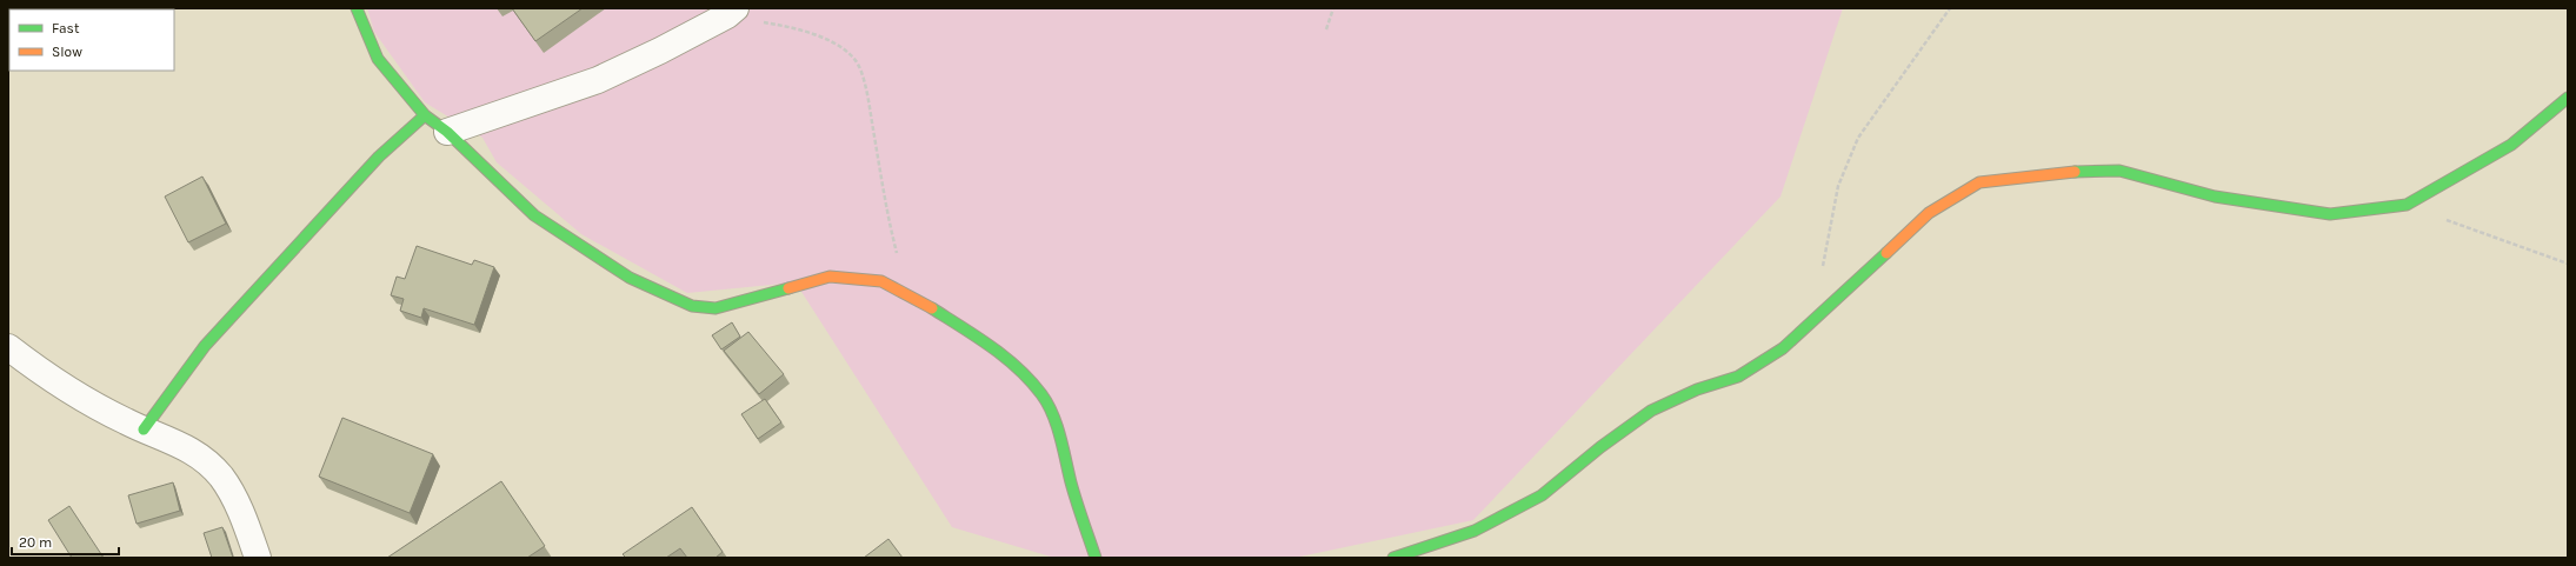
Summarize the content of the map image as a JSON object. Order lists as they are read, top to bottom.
{
  "legend": ["Fast", "Slow"],
  "scale_bar": "20 m"
}
